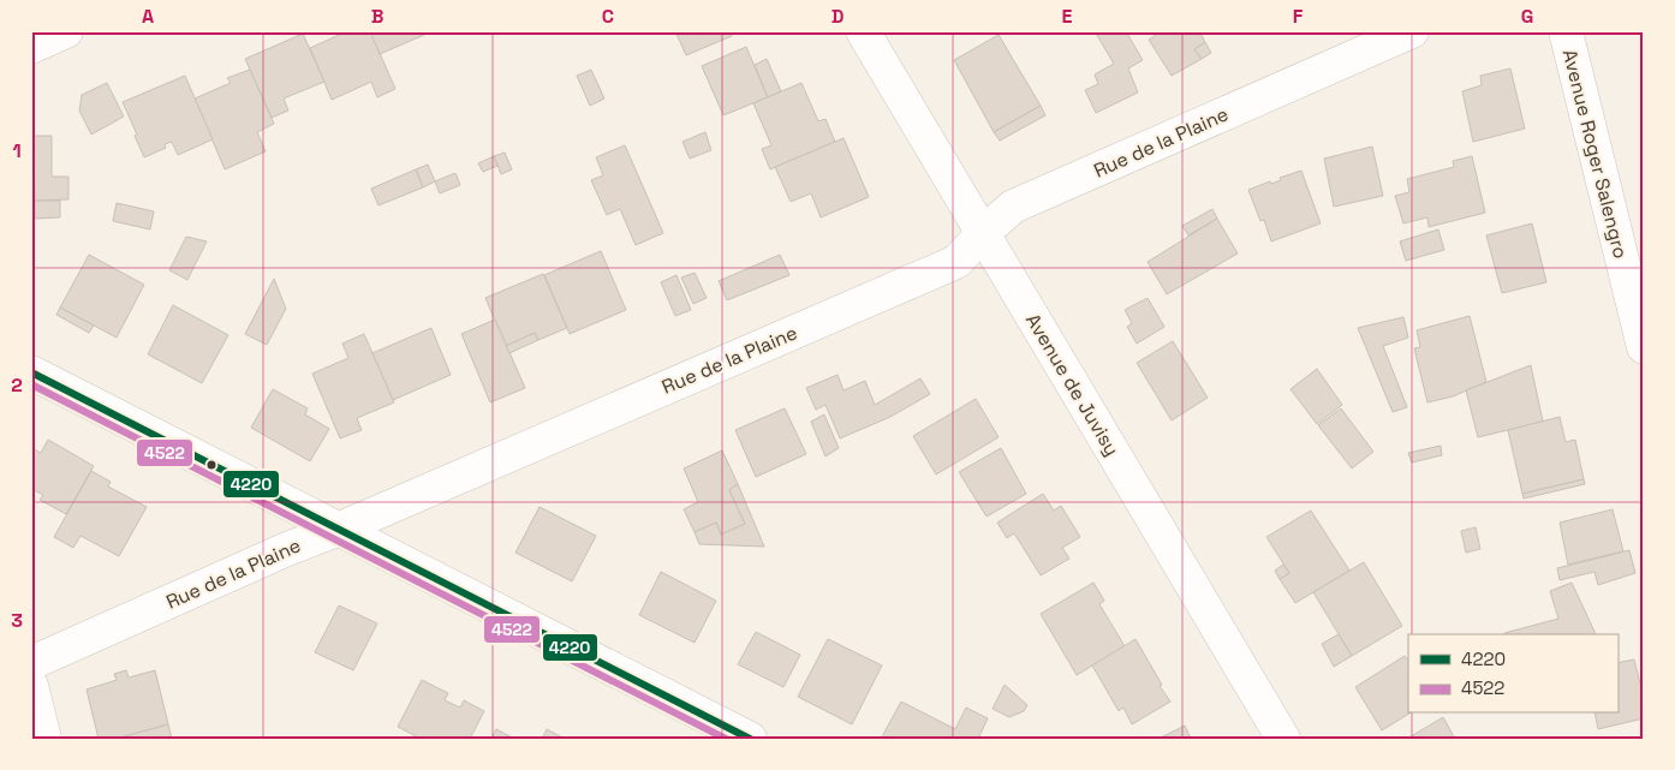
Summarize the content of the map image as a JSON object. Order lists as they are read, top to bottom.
{
  "streets": {
    "street": ["Rue de la Plaine", "Avenue Roger Salengro", "Avenue de Juvisy"]
  },
  "crossings": [
    ["Rue de la Plaine", "Avenue de Juvisy"]
  ],
  "lines": ["transit line 4220", "transit line 4522"],
  "legend": ["4220", "4522"],
  "grid": {
    "columns": [
      "A",
      "B",
      "C",
      "D",
      "E",
      "F",
      "G"
    ],
    "rows": ["1", "2", "3"]
  }
}
